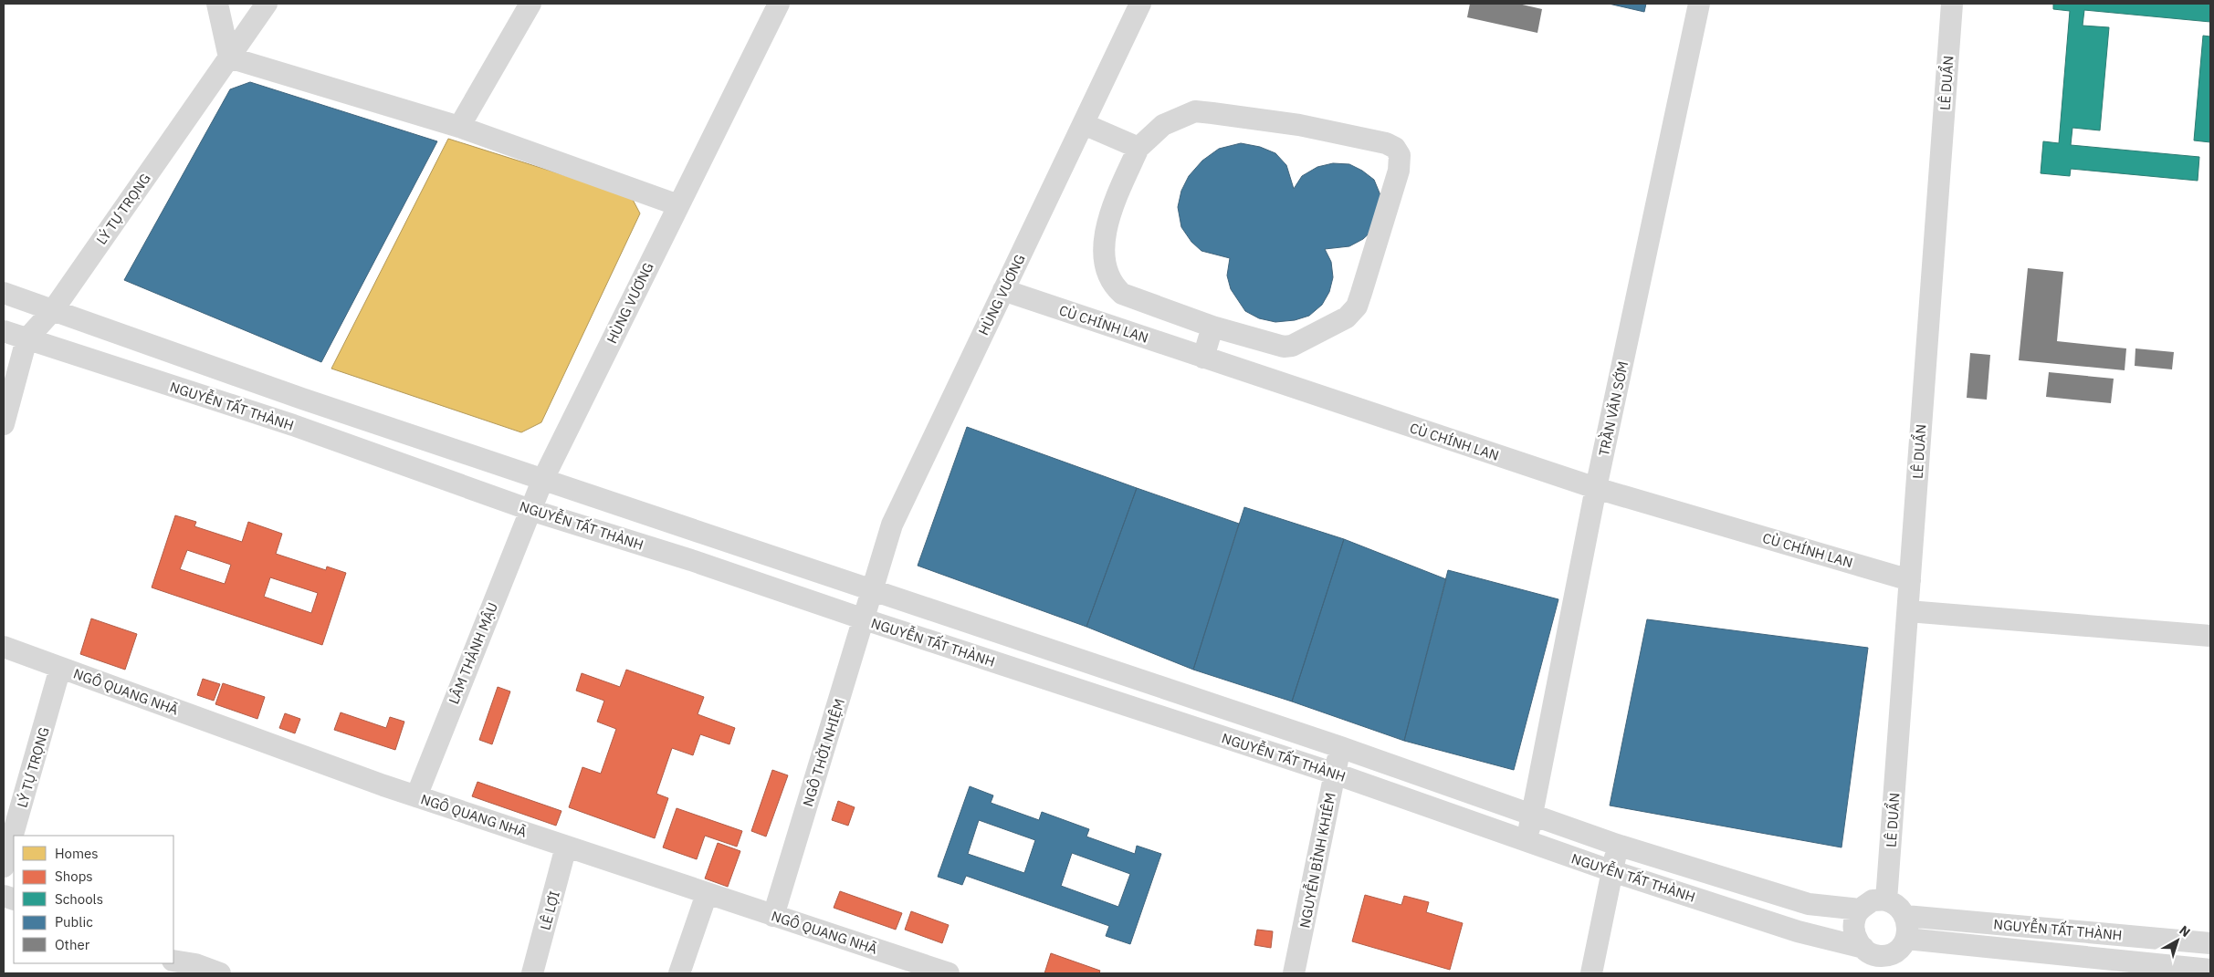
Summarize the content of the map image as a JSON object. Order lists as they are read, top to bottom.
{
  "streets": {
    "street": [
      "LÊ DUẨN",
      "LÝ TỰ TRỌNG",
      "HÙNG VƯƠNG",
      "CÙ CHÍNH LAN",
      "NGUYỄN TẤT THÀNH",
      "TRẦN VĂN SỚM",
      "LÂM THÀNH MẬU",
      "NGÔ QUANG NHÃ",
      "NGÔ THỜI NHIỆM",
      "NGUYỄN BỈNH KHIÊM",
      "LÊ LỢI"
    ]
  },
  "crossings": [
    ["LÊ DUẨN", "CÙ CHÍNH LAN"],
    ["LÊ DUẨN", "NGUYỄN TẤT THÀNH"],
    ["LÝ TỰ TRỌNG", "NGUYỄN TẤT THÀNH"],
    ["LÝ TỰ TRỌNG", "NGÔ QUANG NHÃ"],
    ["HÙNG VƯƠNG", "CÙ CHÍNH LAN"],
    ["HÙNG VƯƠNG", "NGUYỄN TẤT THÀNH"],
    ["HÙNG VƯƠNG", "LÂM THÀNH MẬU"],
    ["HÙNG VƯƠNG", "NGÔ THỜI NHIỆM"],
    ["CÙ CHÍNH LAN", "TRẦN VĂN SỚM"],
    ["NGUYỄN TẤT THÀNH", "TRẦN VĂN SỚM"],
    ["NGUYỄN TẤT THÀNH", "LÂM THÀNH MẬU"],
    ["NGUYỄN TẤT THÀNH", "NGÔ THỜI NHIỆM"],
    ["NGUYỄN TẤT THÀNH", "NGUYỄN BỈNH KHIÊM"],
    ["LÂM THÀNH MẬU", "NGÔ QUANG NHÃ"],
    ["NGÔ QUANG NHÃ", "NGÔ THỜI NHIỆM"],
    ["NGÔ QUANG NHÃ", "LÊ LỢI"]
  ],
  "legend": [
    "Homes",
    "Shops",
    "Schools",
    "Public",
    "Other"
  ],
  "north": "top right"
}
